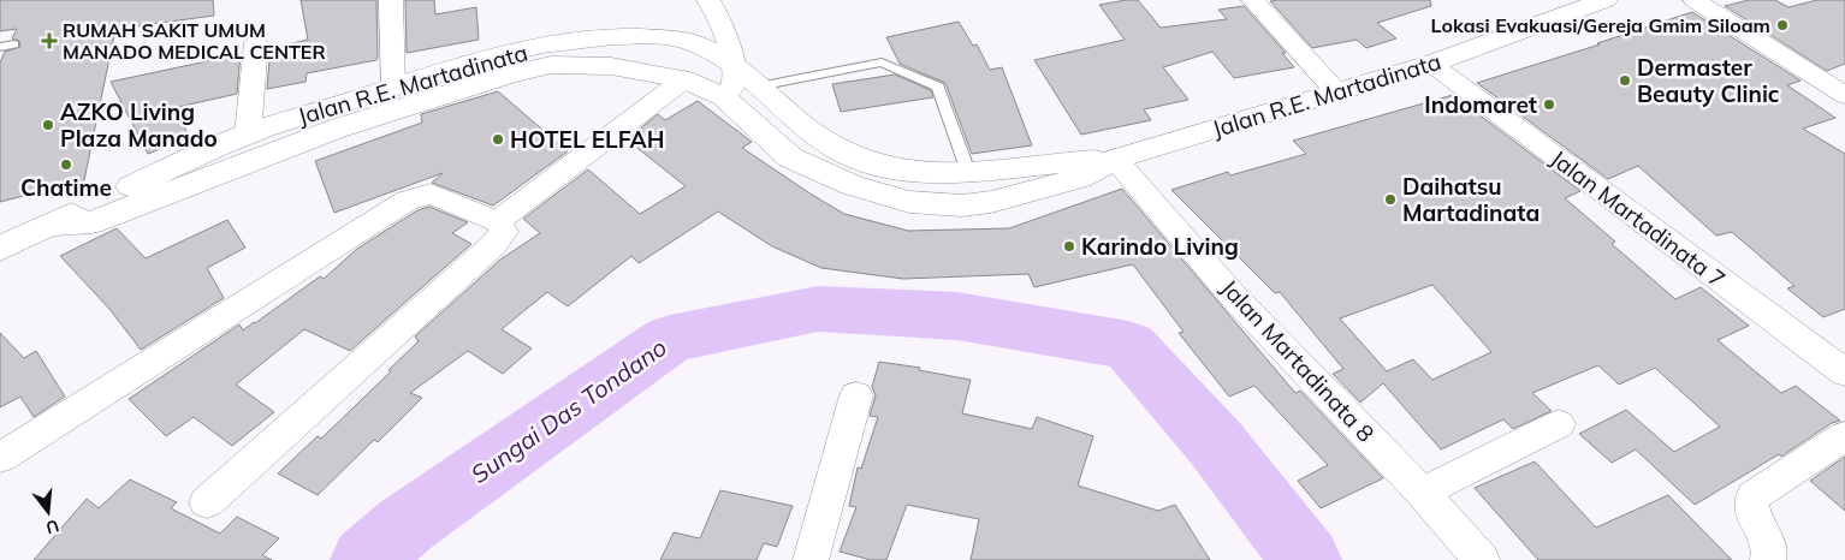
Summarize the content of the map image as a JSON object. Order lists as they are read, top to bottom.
{
  "streets": {
    "highway": ["Jalan R.E. Martadinata"],
    "street": ["Jalan Martadinata 7", "Jalan Martadinata 8"]
  },
  "crossings": [
    ["Jalan R.E. Martadinata", "Jalan Martadinata 7"],
    ["Jalan R.E. Martadinata", "Jalan Martadinata 8"]
  ],
  "water": ["Sungai Das Tondano"],
  "places": {
    "other": [
      "Lokasi Evakuasi/Gereja Gmim Siloam",
      "Dermaster Beauty Clinic",
      "Indomaret",
      "AZKO Living Plaza Manado",
      "HOTEL ELFAH",
      "Chatime",
      "Daihatsu Martadinata",
      "Karindo Living"
    ],
    "health": ["RUMAH SAKIT UMUM MANADO MEDICAL CENTER"]
  },
  "north": "bottom"
}
